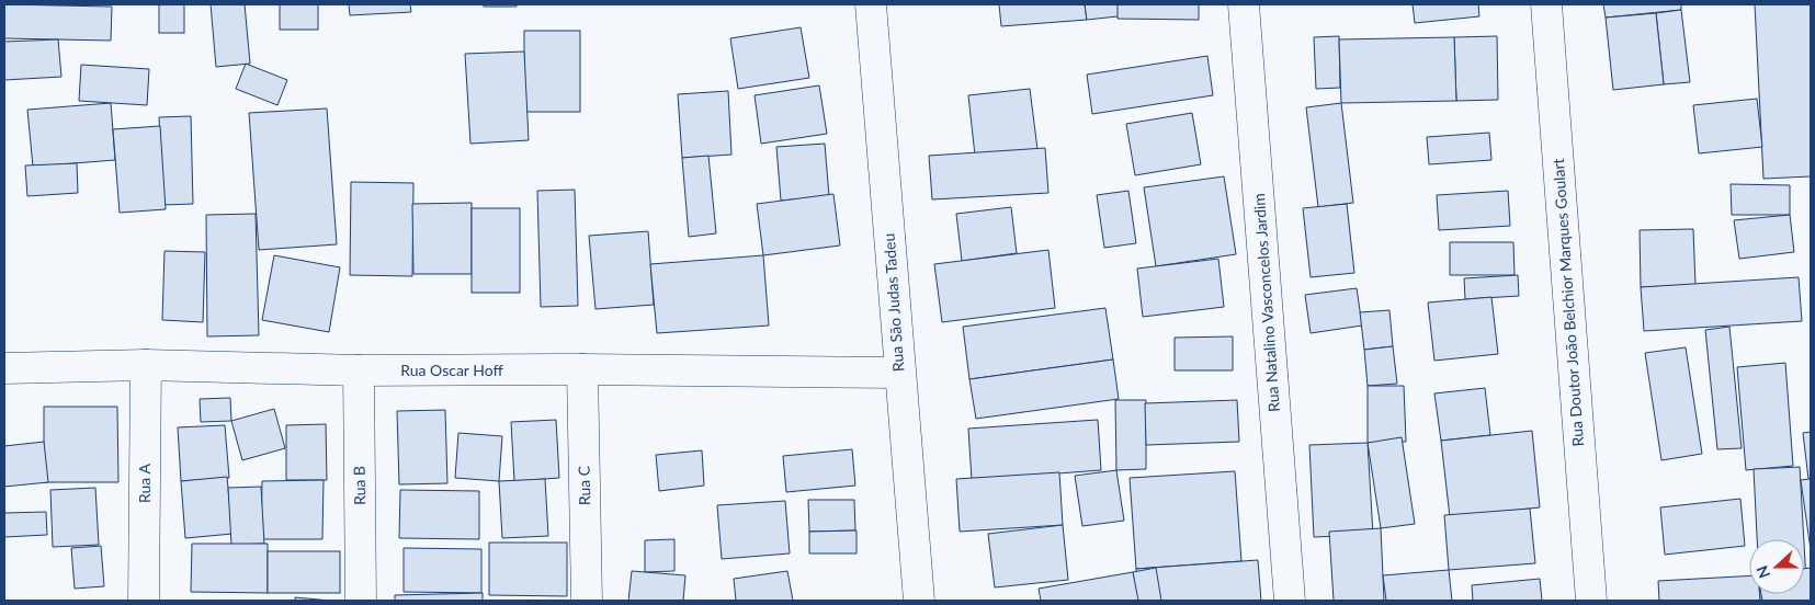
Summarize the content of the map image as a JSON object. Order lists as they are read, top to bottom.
{
  "streets": {
    "street": [
      "Rua São Judas Tadeu",
      "Rua Natalino Vasconcelos Jardim",
      "Rua Doutor João Belchior Marques Goulart",
      "Rua Oscar Hoff",
      "Rua A",
      "Rua B",
      "Rua C"
    ]
  },
  "crossings": [
    ["Rua São Judas Tadeu", "Rua Oscar Hoff"],
    ["Rua Oscar Hoff", "Rua A"],
    ["Rua Oscar Hoff", "Rua B"],
    ["Rua Oscar Hoff", "Rua C"]
  ],
  "north": "left"
}
